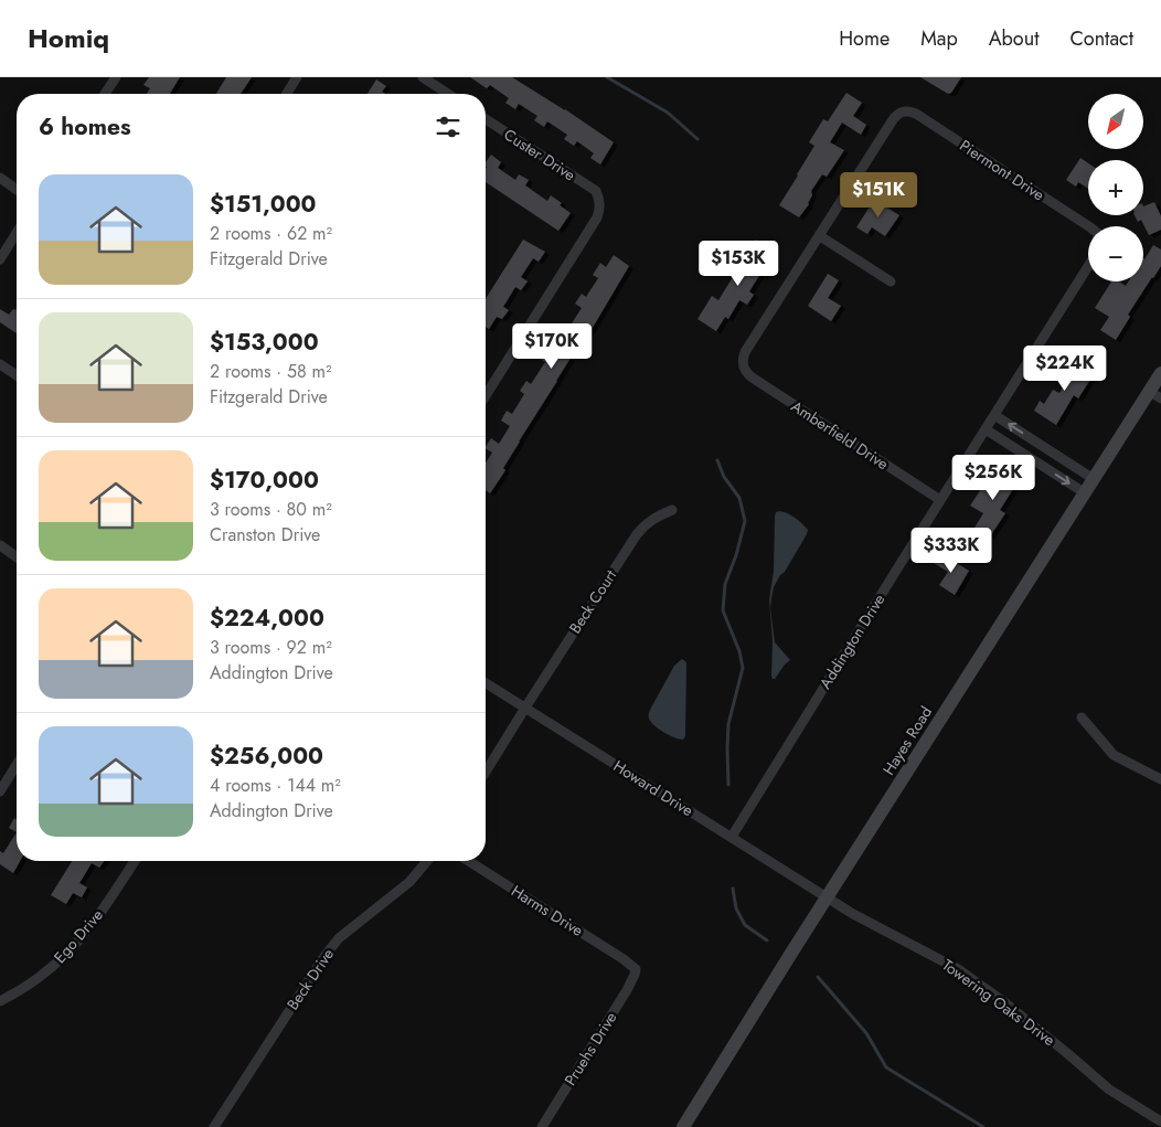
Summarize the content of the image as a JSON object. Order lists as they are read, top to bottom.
{
  "streets": {
    "street": [
      "Custer Drive",
      "Piermont Drive",
      "Amberfield Drive",
      "Beck Court",
      "Addington Drive",
      "Hayes Road",
      "Howard Drive",
      "Harms Drive",
      "Ego Drive",
      "Beck Drive",
      "Towering Oaks Drive",
      "Pruehs Drive"
    ]
  },
  "crossings": [
    ["Piermont Drive", "Amberfield Drive"],
    ["Amberfield Drive", "Addington Drive"],
    ["Beck Court", "Howard Drive"],
    ["Addington Drive", "Howard Drive"],
    ["Hayes Road", "Howard Drive"],
    ["Hayes Road", "Towering Oaks Drive"],
    ["Howard Drive", "Towering Oaks Drive"],
    ["Harms Drive", "Pruehs Drive"]
  ],
  "north": "bottom left",
  "page": {
    "header": "Homiq",
    "nav": [
      "Home",
      "Map",
      "About",
      "Contact"
    ],
    "map_buttons": ["+", "−"],
    "heading": "6 homes",
    "list": [
      {
        "name": "$151,000",
        "note": "2 rooms · 62 m² · Fitzgerald Drive"
      },
      {
        "name": "$153,000",
        "note": "2 rooms · 58 m² · Fitzgerald Drive"
      },
      {
        "name": "$170,000",
        "note": "3 rooms · 80 m² · Cranston Drive"
      },
      {
        "name": "$224,000",
        "note": "3 rooms · 92 m² · Addington Drive"
      },
      {
        "name": "$256,000",
        "note": "4 rooms · 144 m² · Addington Drive"
      }
    ],
    "price": [
      "$151K",
      "$153K",
      "$170K",
      "$224K",
      "$256K",
      "$333K"
    ]
  }
}
